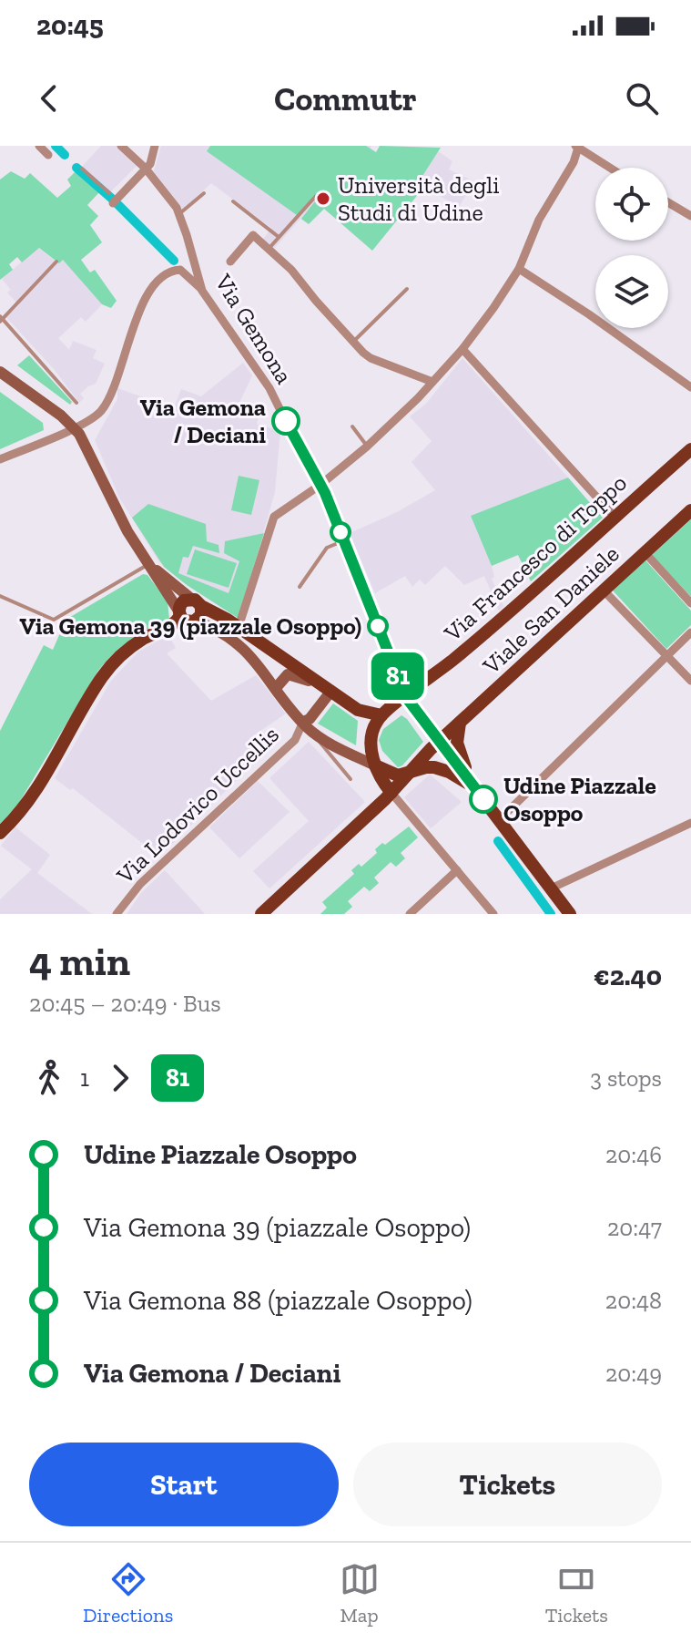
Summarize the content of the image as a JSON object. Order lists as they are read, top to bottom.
{
  "streets": {
    "main road": ["Via Francesco di Toppo", "Viale San Daniele"],
    "street": ["Via Gemona", "Via Lodovico Uccellis"]
  },
  "crossings": [
    ["Via Gemona", "Via Francesco di Toppo"],
    ["Via Gemona", "Viale San Daniele"],
    ["Via Francesco di Toppo", "Viale San Daniele"]
  ],
  "places": [
    "Università degli Studi di Udine",
    "Via Gemona / Deciani",
    "Via Gemona 39 (piazzale Osoppo)",
    "Udine Piazzale Osoppo"
  ],
  "lines": ["bus line 81"],
  "page": {
    "status": "20:45",
    "header": "Commutr",
    "on_map": "81",
    "heading": ["4 min", "20:45 – 20:49 · Bus", "€2.40"],
    "legs": ["1", "81", "3 stops"],
    "list": [
      {
        "name": "Udine Piazzale Osoppo",
        "value": "20:46"
      },
      {
        "name": "Via Gemona 39 (piazzale Osoppo)",
        "value": "20:47"
      },
      {
        "name": "Via Gemona 88 (piazzale Osoppo)",
        "value": "20:48"
      },
      {
        "name": "Via Gemona / Deciani",
        "value": "20:49"
      }
    ],
    "buttons": ["Start", "Tickets"],
    "tabs": ["Directions", "Map", "Tickets"]
  }
}
